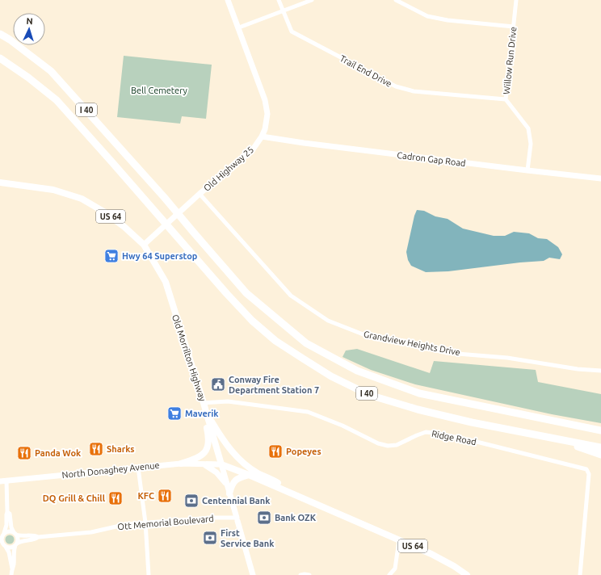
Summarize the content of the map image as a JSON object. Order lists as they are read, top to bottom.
{
  "streets": {
    "highway": ["I 40"],
    "main road": ["US 64", "Old Morrilton Highway"],
    "street": [
      "Willow Run Drive",
      "Trail End Drive",
      "Cadron Gap Road",
      "Old Highway 25",
      "Grandview Heights Drive",
      "Ridge Road",
      "North Donaghey Avenue",
      "Ott Memorial Boulevard"
    ]
  },
  "crossings": [
    ["Willow Run Drive", "Trail End Drive"],
    ["Willow Run Drive", "Cadron Gap Road"],
    ["Cadron Gap Road", "Old Highway 25"],
    ["Old Highway 25", "Grandview Heights Drive"],
    ["Old Highway 25", "Old Morrilton Highway"],
    ["US 64", "Old Morrilton Highway"],
    ["US 64", "North Donaghey Avenue"],
    ["Old Morrilton Highway", "Ridge Road"],
    ["Old Morrilton Highway", "North Donaghey Avenue"]
  ],
  "parks": ["Bell Cemetery"],
  "places": {
    "supermarket": ["Hwy 64 Superstop", "Maverik"],
    "public building": ["Conway Fire Department Station 7"],
    "restaurant": [
      "Sharks",
      "Popeyes",
      "Panda Wok",
      "KFC",
      "DQ Grill & Chill"
    ],
    "bank": ["Centennial Bank", "Bank OZK", "First Service Bank"]
  },
  "north": "top"
}
